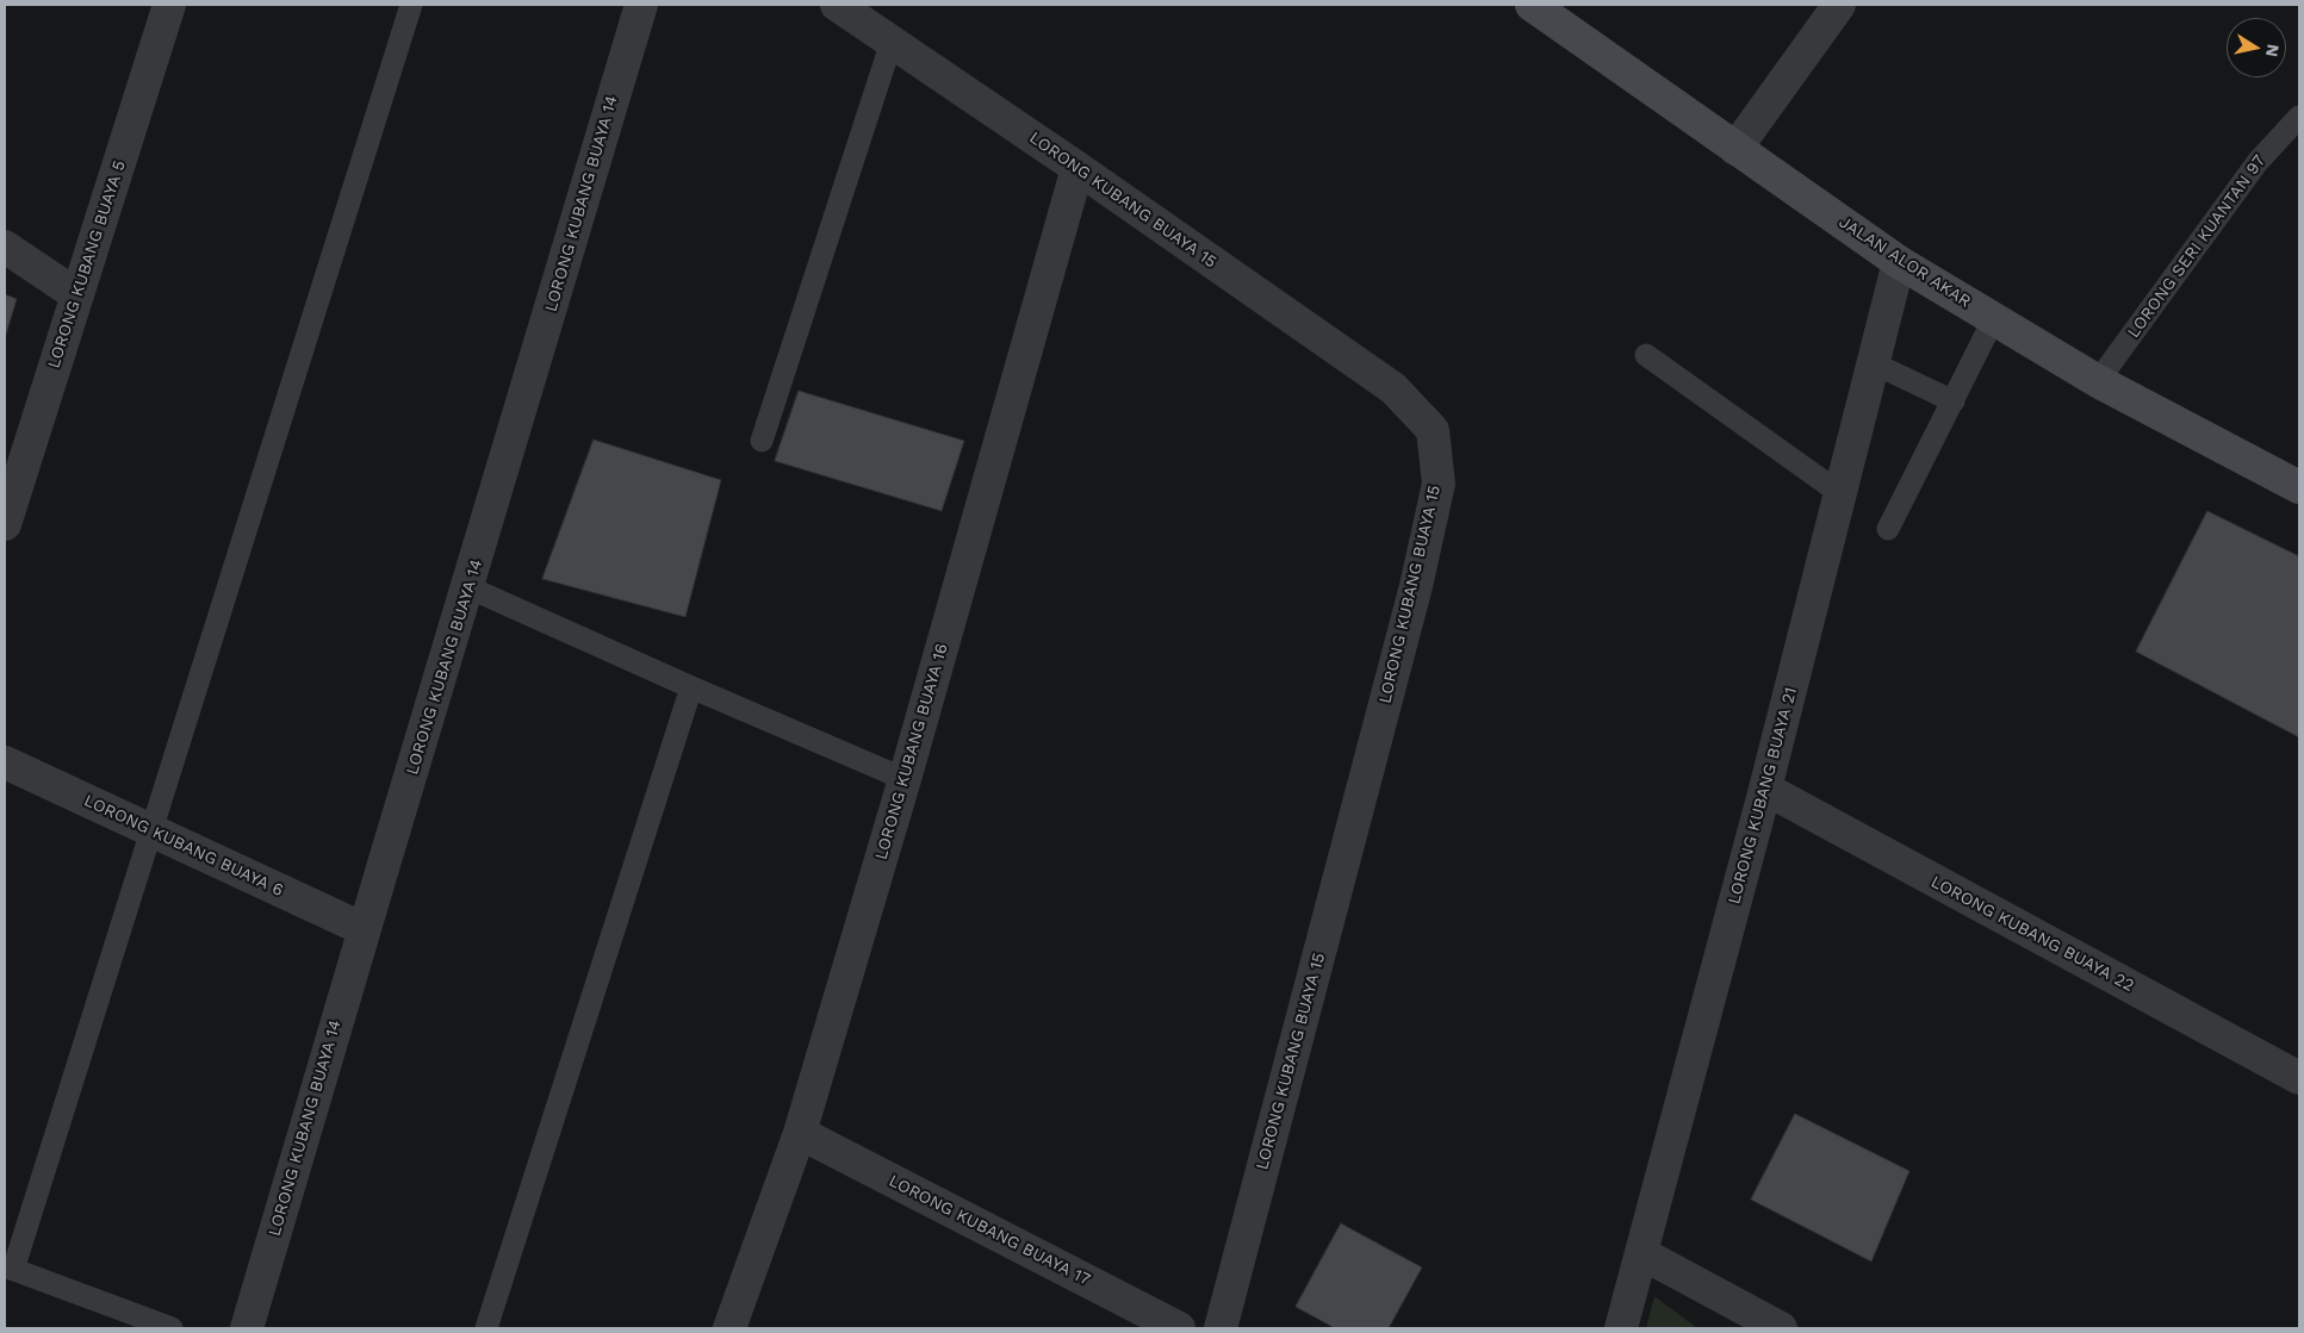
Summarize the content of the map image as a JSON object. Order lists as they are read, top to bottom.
{
  "streets": {
    "main road": ["JALAN ALOR AKAR"],
    "street": [
      "LORONG KUBANG BUAYA 15",
      "LORONG KUBANG BUAYA 14",
      "LORONG KUBANG BUAYA 5",
      "LORONG KUBANG BUAYA 16",
      "LORONG KUBANG BUAYA 21",
      "LORONG KUBANG BUAYA 6",
      "LORONG KUBANG BUAYA 22",
      "LORONG KUBANG BUAYA 17"
    ],
    "lane": ["LORONG SERI KUANTAN 97"]
  },
  "crossings": [
    ["LORONG KUBANG BUAYA 15", "LORONG KUBANG BUAYA 16"],
    ["LORONG KUBANG BUAYA 14", "LORONG KUBANG BUAYA 6"],
    ["LORONG SERI KUANTAN 97", "JALAN ALOR AKAR"],
    ["JALAN ALOR AKAR", "LORONG KUBANG BUAYA 21"],
    ["LORONG KUBANG BUAYA 16", "LORONG KUBANG BUAYA 17"],
    ["LORONG KUBANG BUAYA 21", "LORONG KUBANG BUAYA 22"]
  ],
  "north": "right"
}
